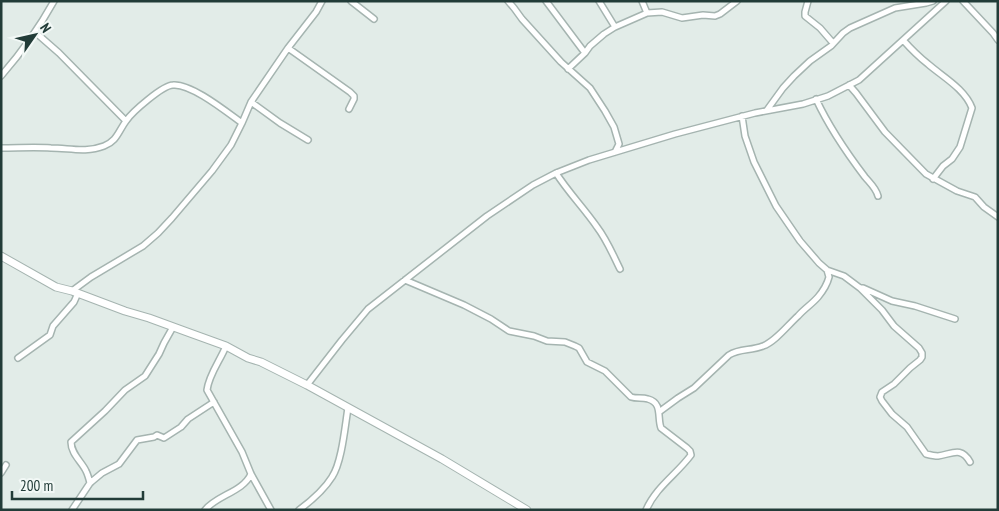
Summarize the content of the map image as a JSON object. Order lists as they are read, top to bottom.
{
  "scale_bar": "200 m",
  "north": "top right"
}
